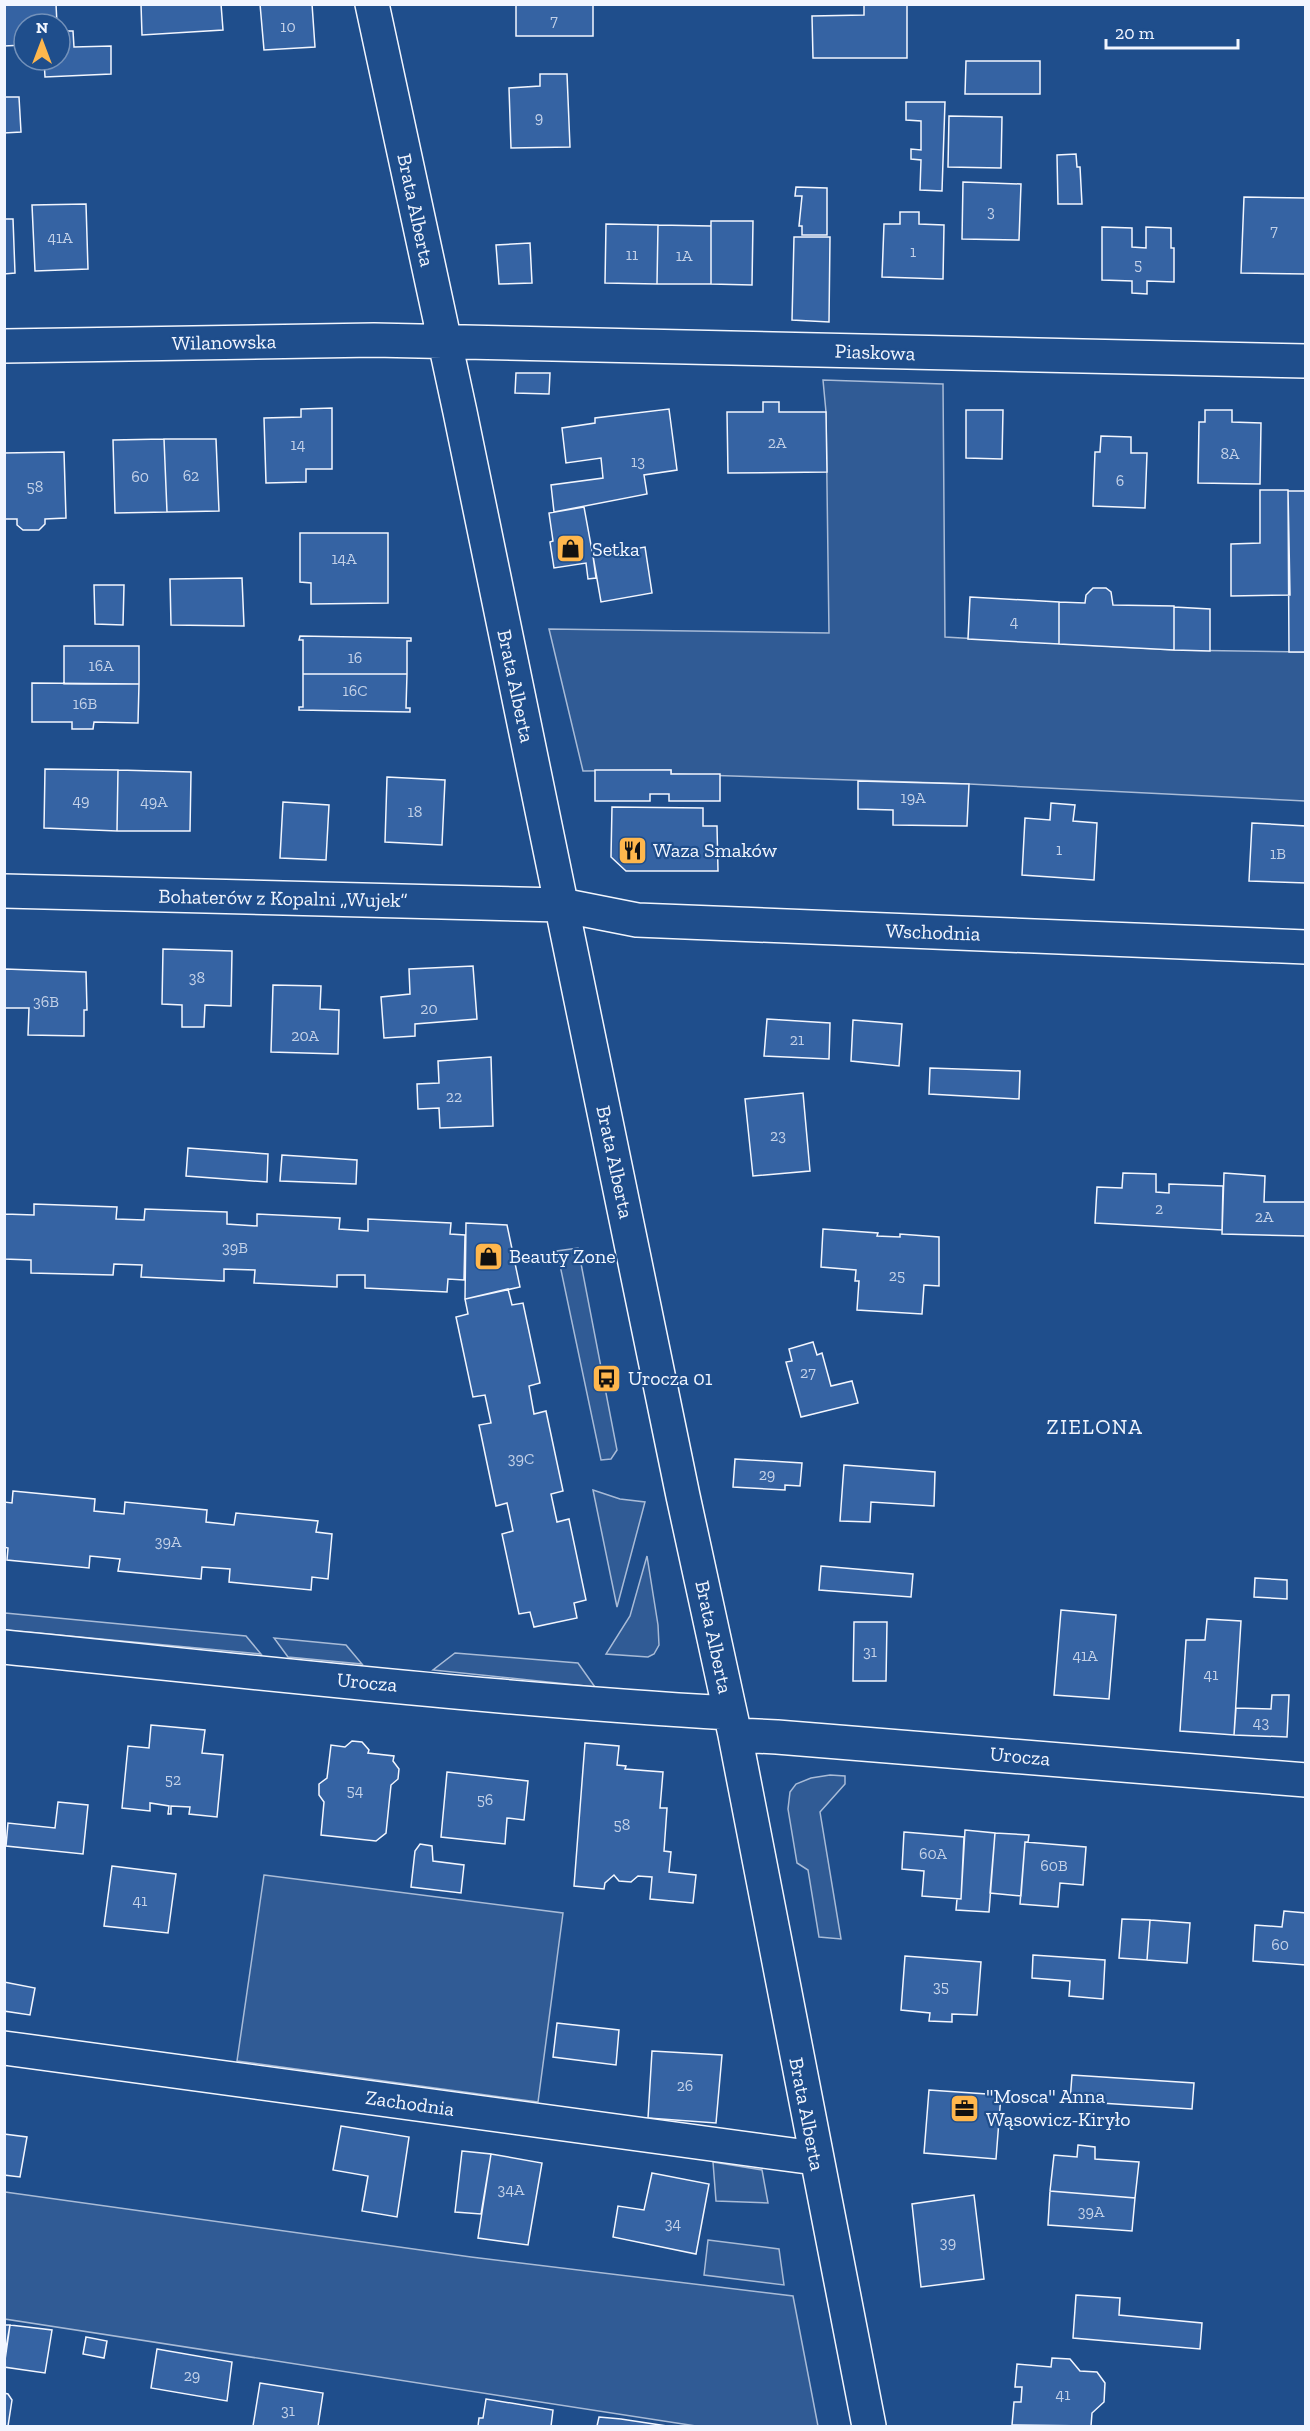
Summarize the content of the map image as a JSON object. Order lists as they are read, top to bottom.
{
  "streets": {
    "street": [
      "Brata Alberta",
      "Wilanowska",
      "Piaskowa",
      "Bohaterów z Kopalni „Wujek”",
      "Wschodnia",
      "Urocza",
      "Zachodnia"
    ]
  },
  "crossings": [
    ["Brata Alberta", "Wilanowska"],
    ["Brata Alberta", "Piaskowa"],
    ["Brata Alberta", "Bohaterów z Kopalni „Wujek”"],
    ["Brata Alberta", "Wschodnia"],
    ["Brata Alberta", "Urocza"],
    ["Brata Alberta", "Zachodnia"],
    ["Wilanowska", "Piaskowa"],
    ["Bohaterów z Kopalni „Wujek”", "Wschodnia"]
  ],
  "districts": ["ZIELONA"],
  "places": {
    "shop": ["Setka", "Beauty Zone"],
    "restaurant": ["Waza Smaków"],
    "bus stop": ["Urocza 01"],
    "office": ["\"Mosca\" Anna Wąsowicz-Kiryło"]
  },
  "house_numbers": [
    "7",
    "10",
    "9",
    "3",
    "7",
    "41A",
    "1",
    "11",
    "1A",
    "5",
    "2A",
    "14",
    "8A",
    "13",
    "62",
    "60",
    "6",
    "58",
    "14A",
    "4",
    "16",
    "16A",
    "16C",
    "16B",
    "19A",
    "49",
    "49A",
    "18",
    "1",
    "1B",
    "38",
    "36B",
    "20",
    "20A",
    "21",
    "22",
    "23",
    "2",
    "2A",
    "39B",
    "25",
    "27",
    "39C",
    "29",
    "39A",
    "31",
    "41A",
    "41",
    "43",
    "52",
    "54",
    "56",
    "58",
    "60A",
    "60B",
    "41",
    "60",
    "35",
    "26",
    "34A",
    "39A",
    "34",
    "39",
    "29",
    "41",
    "31"
  ],
  "scale_bar": "20 m",
  "north": "top"
}
